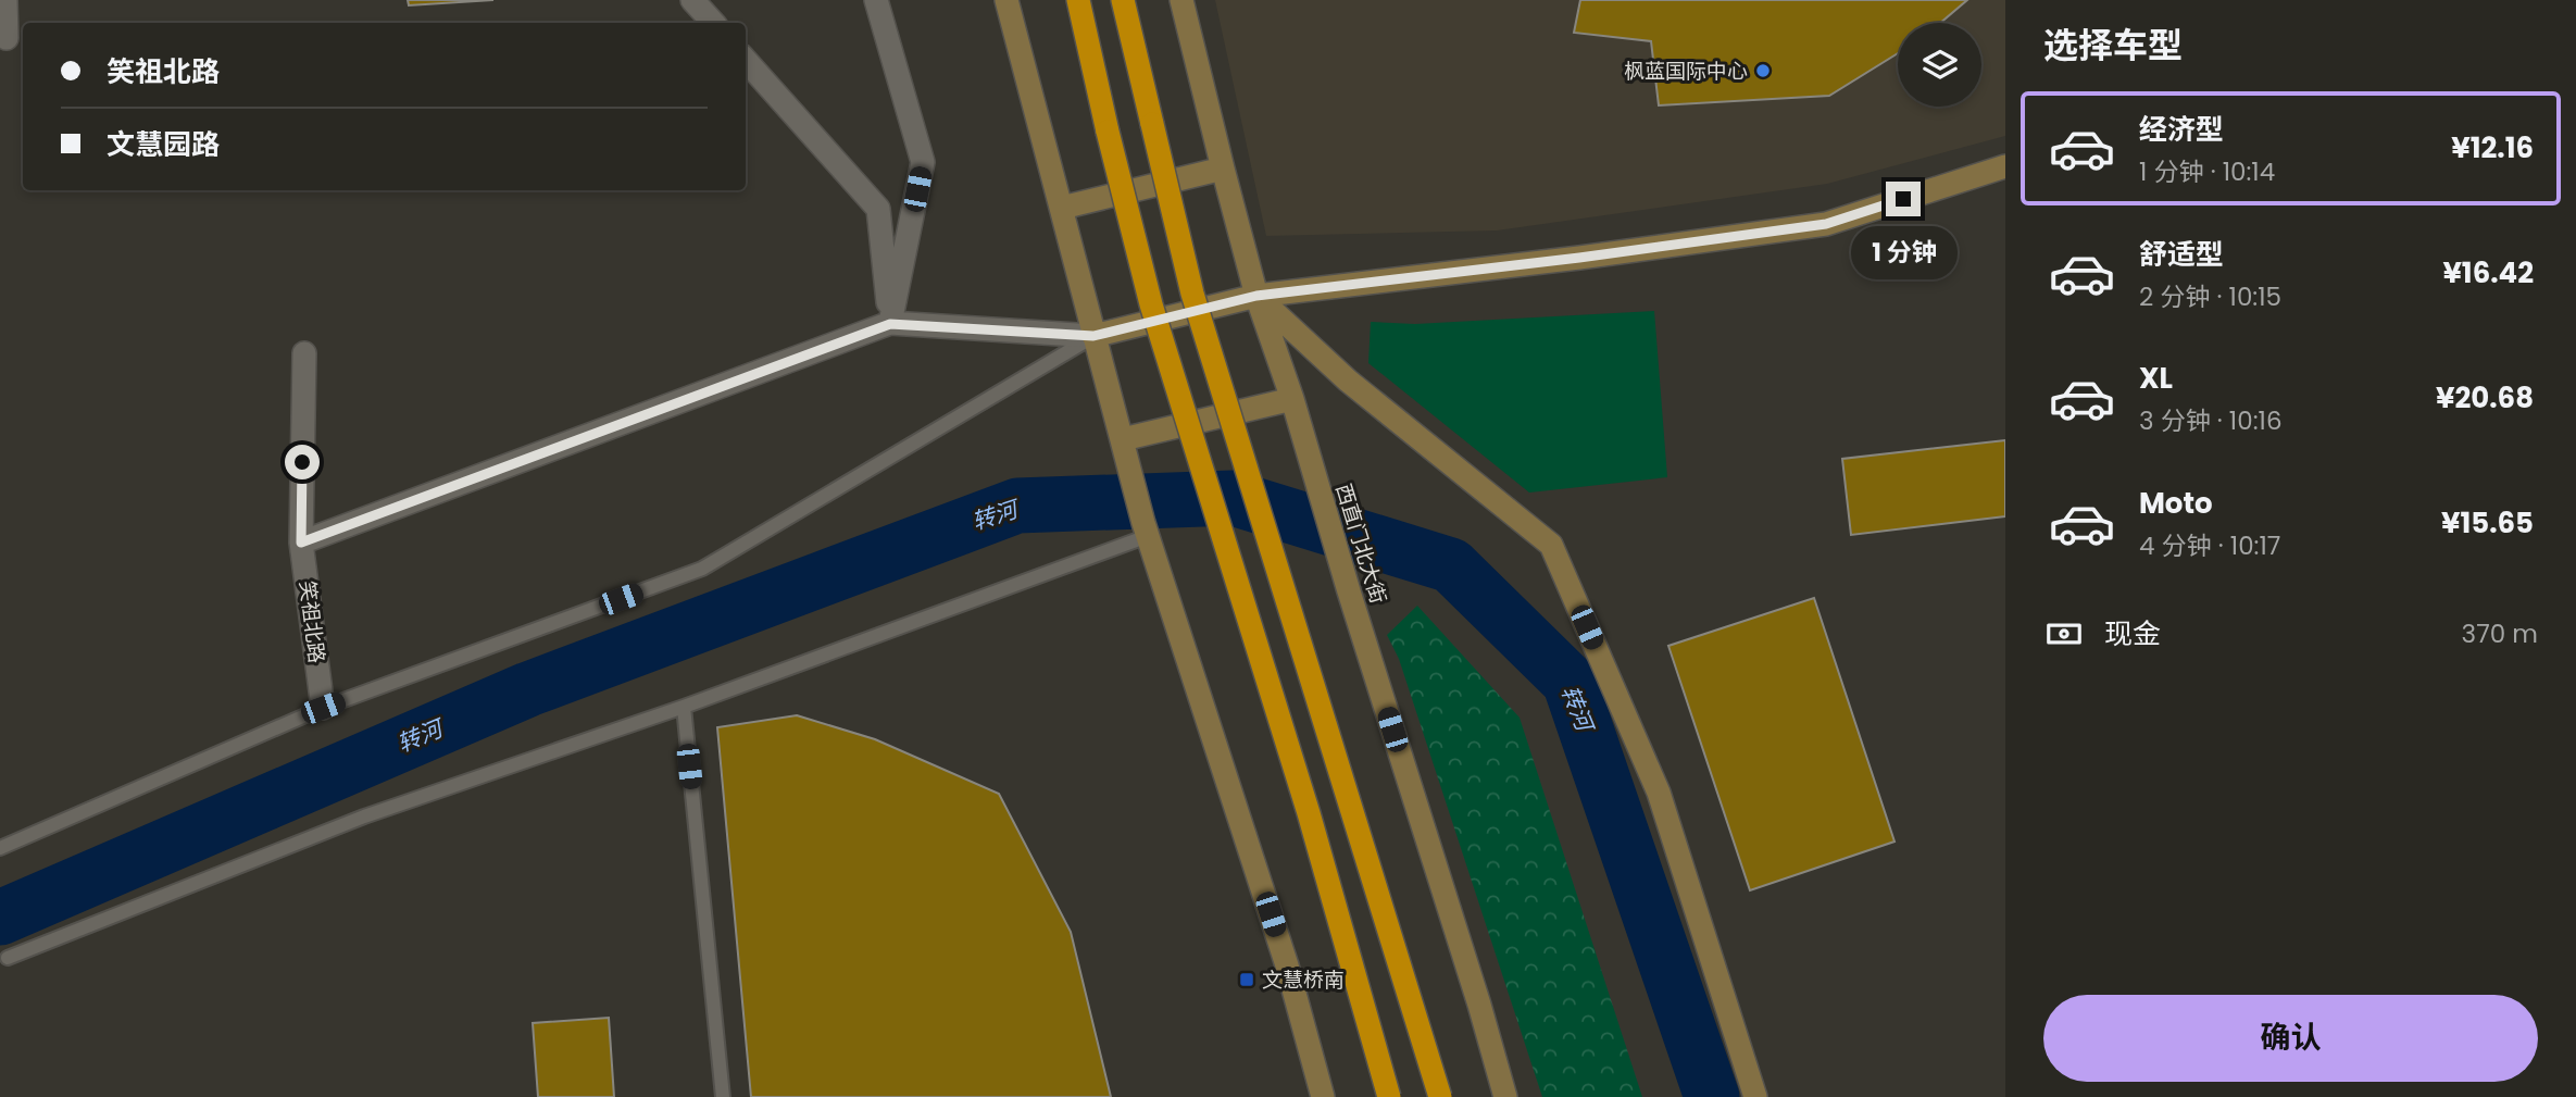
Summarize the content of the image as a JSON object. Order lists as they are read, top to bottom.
{
  "streets": {
    "street": ["西直门北大街", "笑祖北路"]
  },
  "water": ["转河"],
  "places": {
    "other": ["枫蓝国际中心"],
    "transit": ["文慧桥南"]
  },
  "page": {
    "heading": "选择车型",
    "banner": ["笑祖北路", "文慧园路"],
    "list": [
      {
        "name": "经济型",
        "note": "1 分钟 · 10:14",
        "value": "¥12.16"
      },
      {
        "name": "舒适型",
        "note": "2 分钟 · 10:15",
        "value": "¥16.42"
      },
      {
        "name": "XL",
        "note": "3 分钟 · 10:16",
        "value": "¥20.68"
      },
      {
        "name": "Moto",
        "note": "4 分钟 · 10:17",
        "value": "¥15.65"
      }
    ],
    "bubble": "1 分钟",
    "pay": ["现金", "370 m"],
    "buttons": "确认"
  }
}
